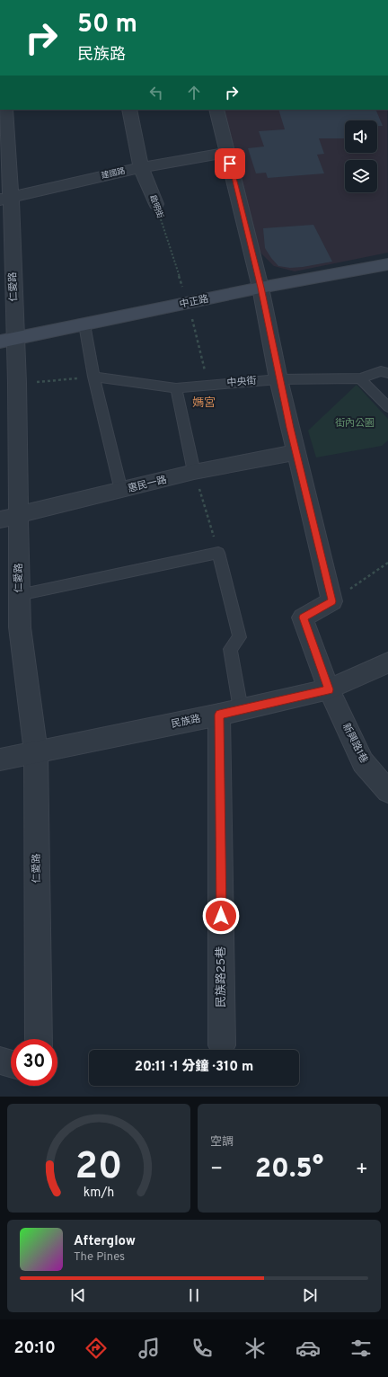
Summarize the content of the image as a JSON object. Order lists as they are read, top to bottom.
{
  "streets": {
    "main road": ["中正路"],
    "street": [
      "建國路",
      "啟明街",
      "仁愛路",
      "惠民一路",
      "民族路",
      "新興路1巷",
      "民族路25巷"
    ],
    "lane": ["中央街"]
  },
  "crossings": [
    ["建國路", "啟明街"],
    ["建國路", "仁愛路"],
    ["啟明街", "中正路"],
    ["啟明街", "中央街"],
    ["仁愛路", "中正路"],
    ["仁愛路", "惠民一路"],
    ["仁愛路", "民族路"],
    ["民族路", "新興路1巷"],
    ["民族路", "民族路25巷"]
  ],
  "districts": ["媽宮"],
  "parks": ["街內公園"],
  "page": {
    "turn": ["50 m", "民族路"],
    "limit": "30",
    "trip": "20:11 · 1 分鐘 · 310 m",
    "tile": "空調",
    "heat": ["−", "20.5°", "+"],
    "song": ["Afterglow", "The Pines"],
    "tabs": "20:10",
    "gauge": ["20", "km/h"]
  }
}
